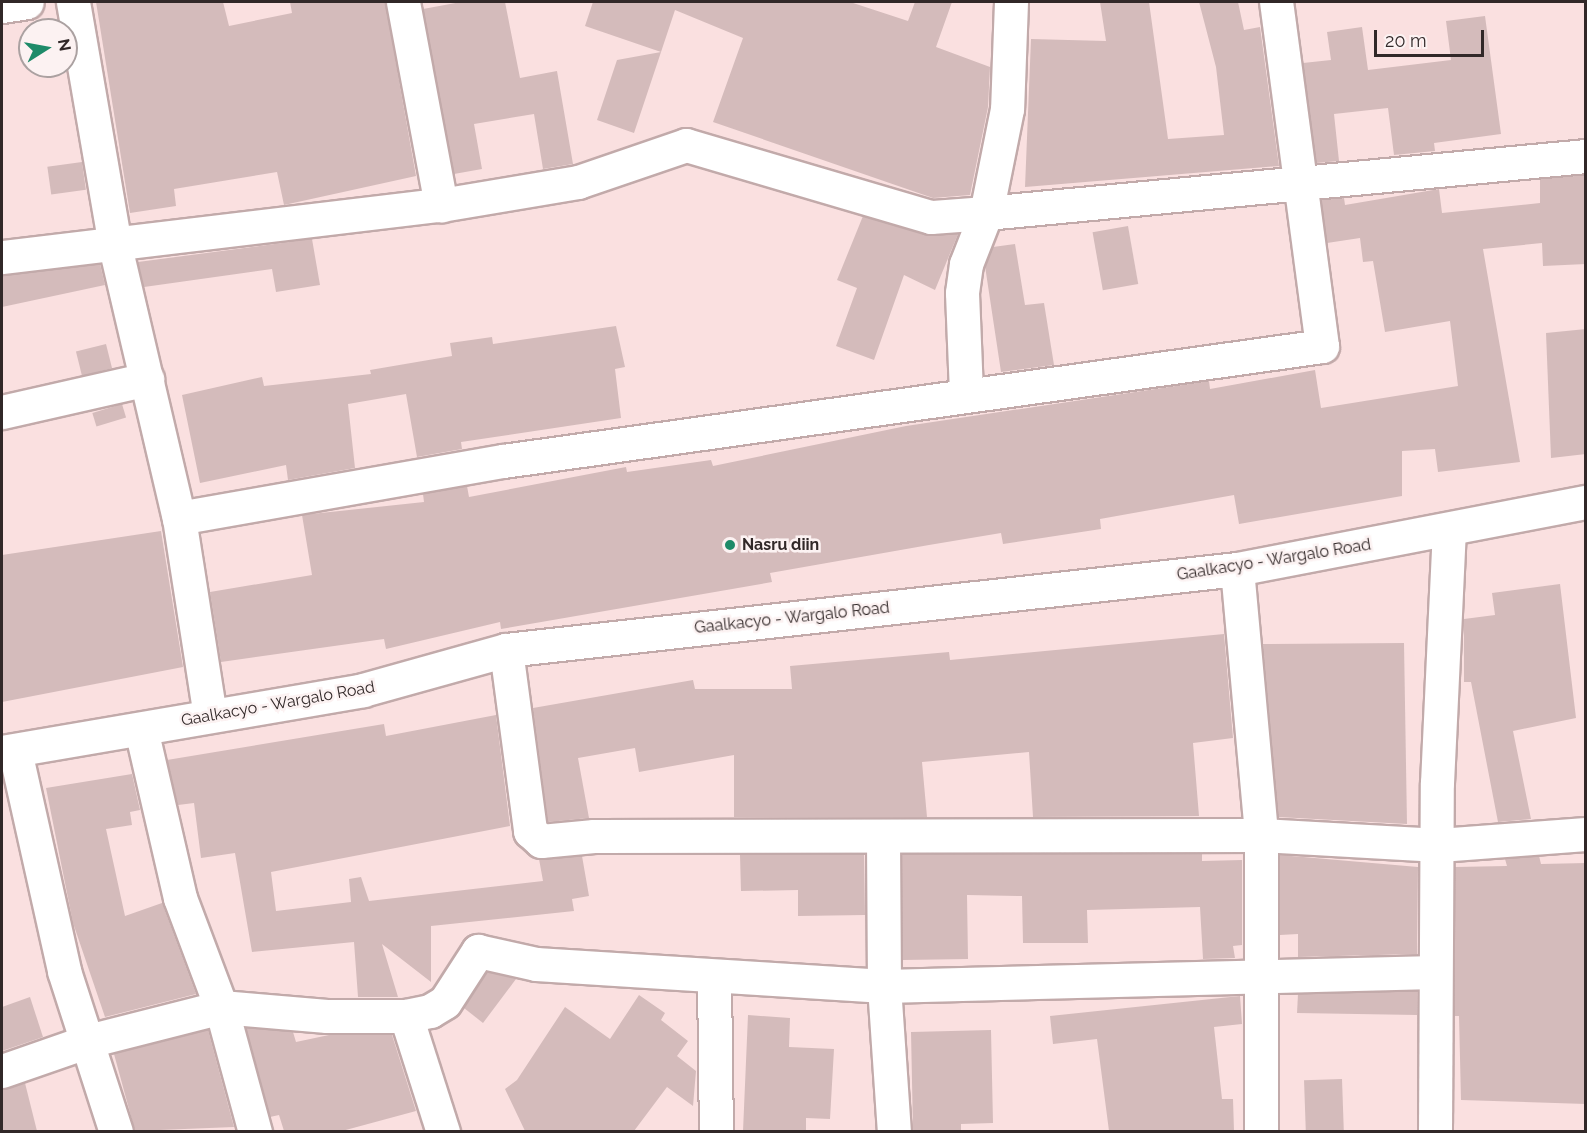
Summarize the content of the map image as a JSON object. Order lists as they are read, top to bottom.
{
  "streets": {
    "street": ["Gaalkacyo - Wargalo Road"]
  },
  "places": ["Nasru diin"],
  "scale_bar": "20 m",
  "north": "right"
}
